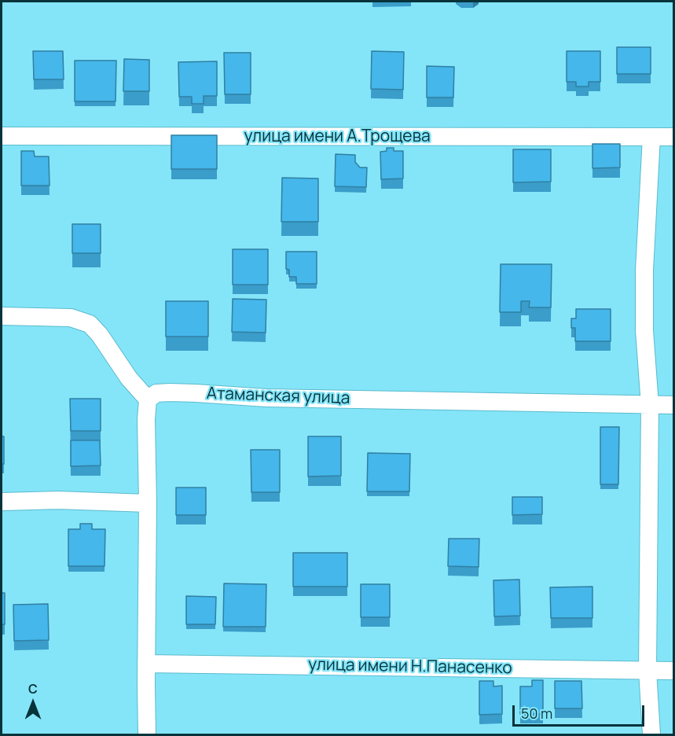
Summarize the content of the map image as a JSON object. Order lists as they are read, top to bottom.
{
  "streets": {
    "street": ["улица имени А.Трощева", "Атаманская улица", "улица имени Н.Панасенко"]
  },
  "scale_bar": "50 m",
  "north": "top"
}
